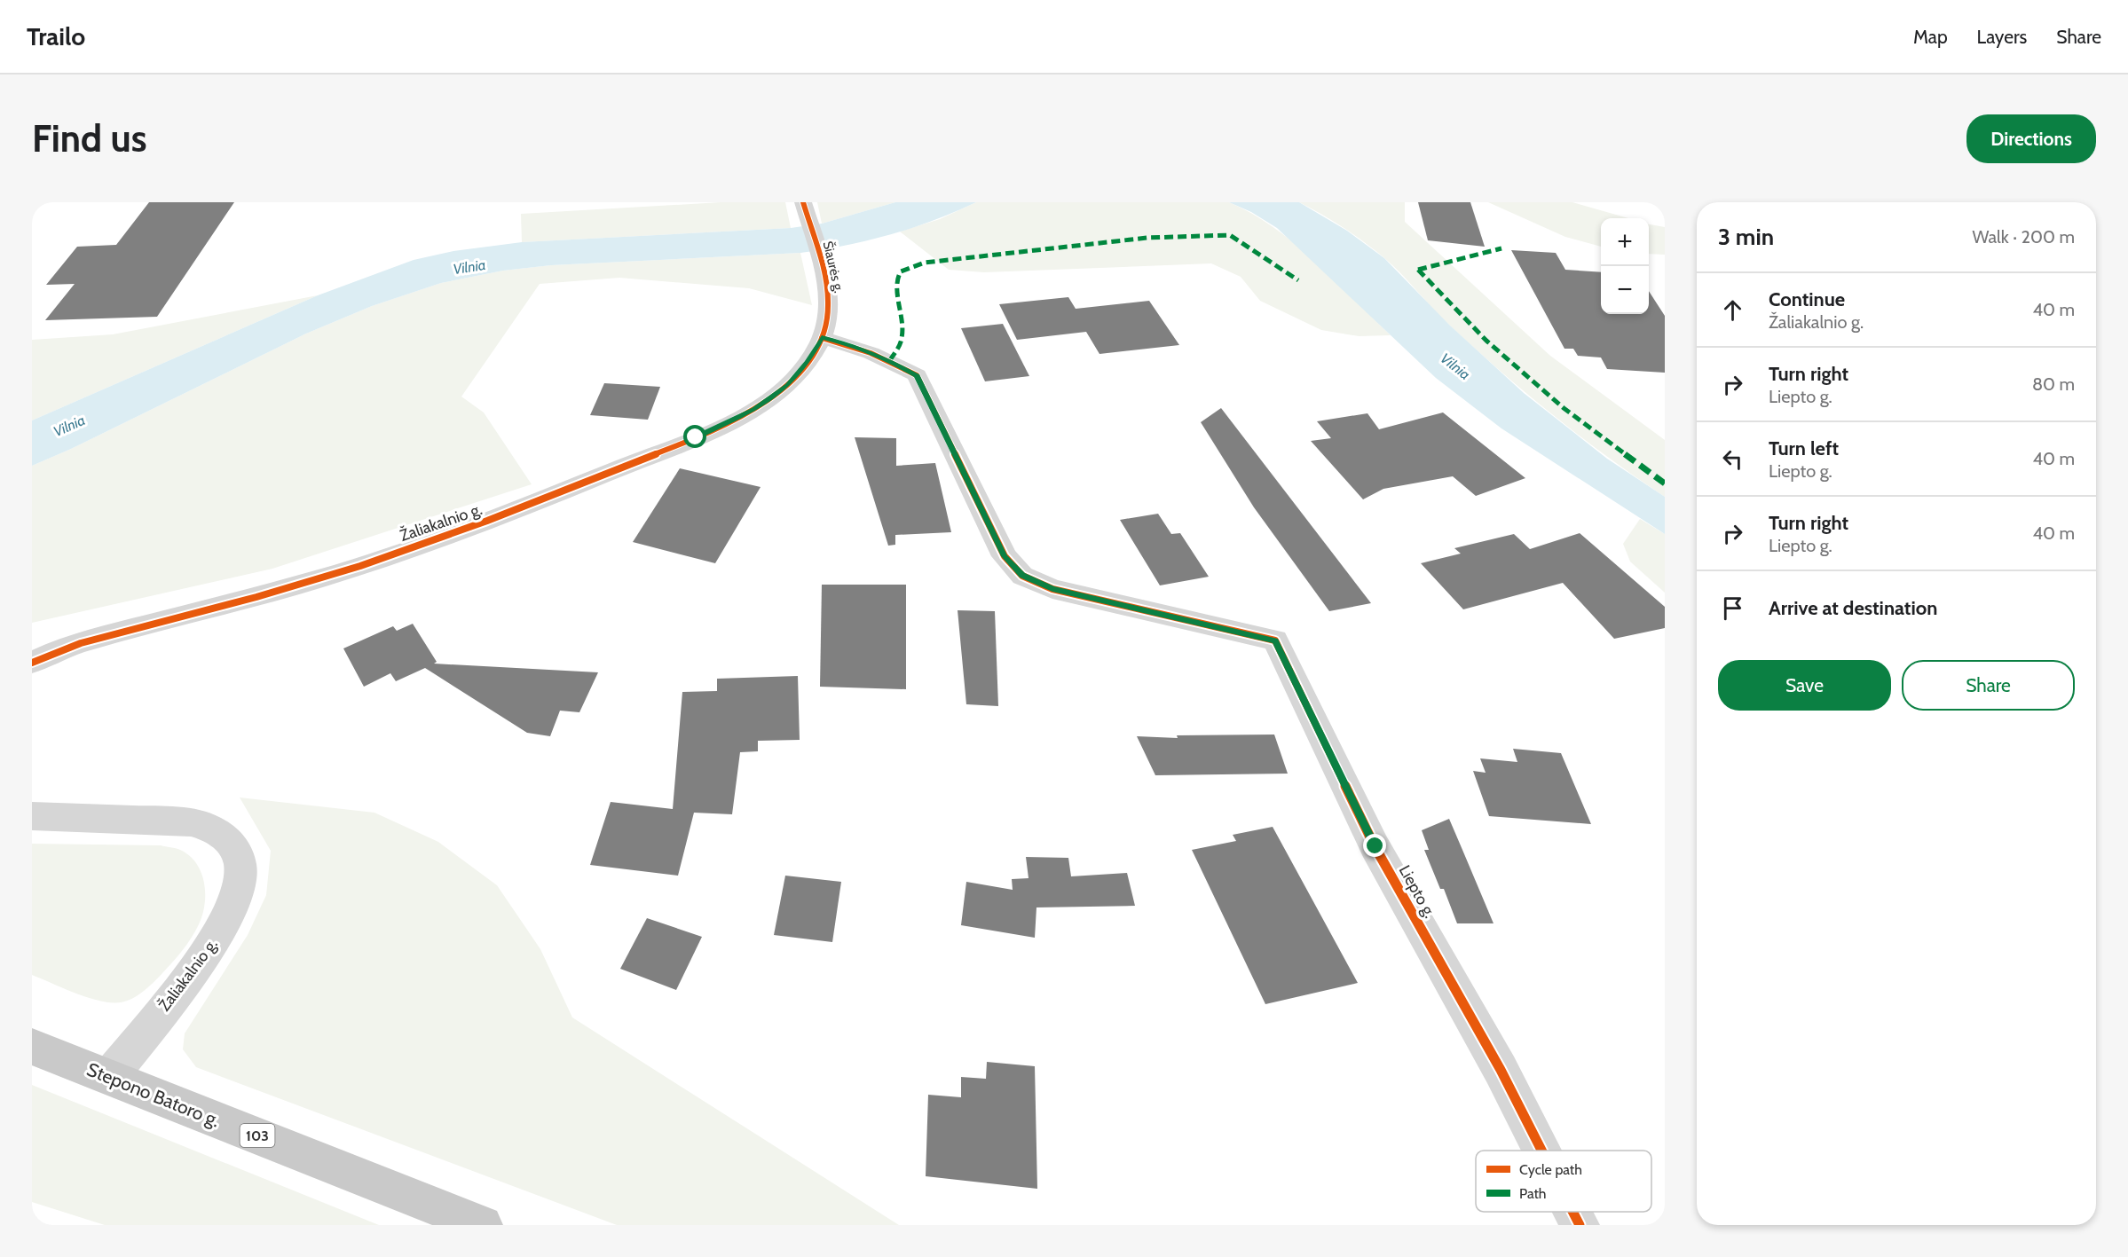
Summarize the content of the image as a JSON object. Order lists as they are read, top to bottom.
{
  "streets": {
    "main road": ["Stepono Batoro g.", "103"],
    "street": ["Šiaurės g.", "Žaliakalnio g.", "Liepto g."]
  },
  "crossings": [
    ["Šiaurės g.", "Žaliakalnio g."],
    ["Šiaurės g.", "Liepto g."],
    ["Žaliakalnio g.", "Liepto g."],
    ["Žaliakalnio g.", "Stepono Batoro g."]
  ],
  "water": ["Vilnia"],
  "legend": ["Cycle path", "Path"],
  "page": {
    "header": "Trailo",
    "nav": ["Map", "Layers", "Share"],
    "buttons": [
      "Directions",
      ["Save", "Share"]
    ],
    "title": "Find us",
    "heading": ["3 min", "Walk · 200 m"],
    "map_buttons": ["+", "−"],
    "list": [
      ["Continue", "Žaliakalnio g.", "40 m"],
      ["Turn right", "Liepto g.", "80 m"],
      ["Turn left", "Liepto g.", "40 m"],
      ["Turn right", "Liepto g.", "40 m"],
      "Arrive at destination"
    ]
  }
}
